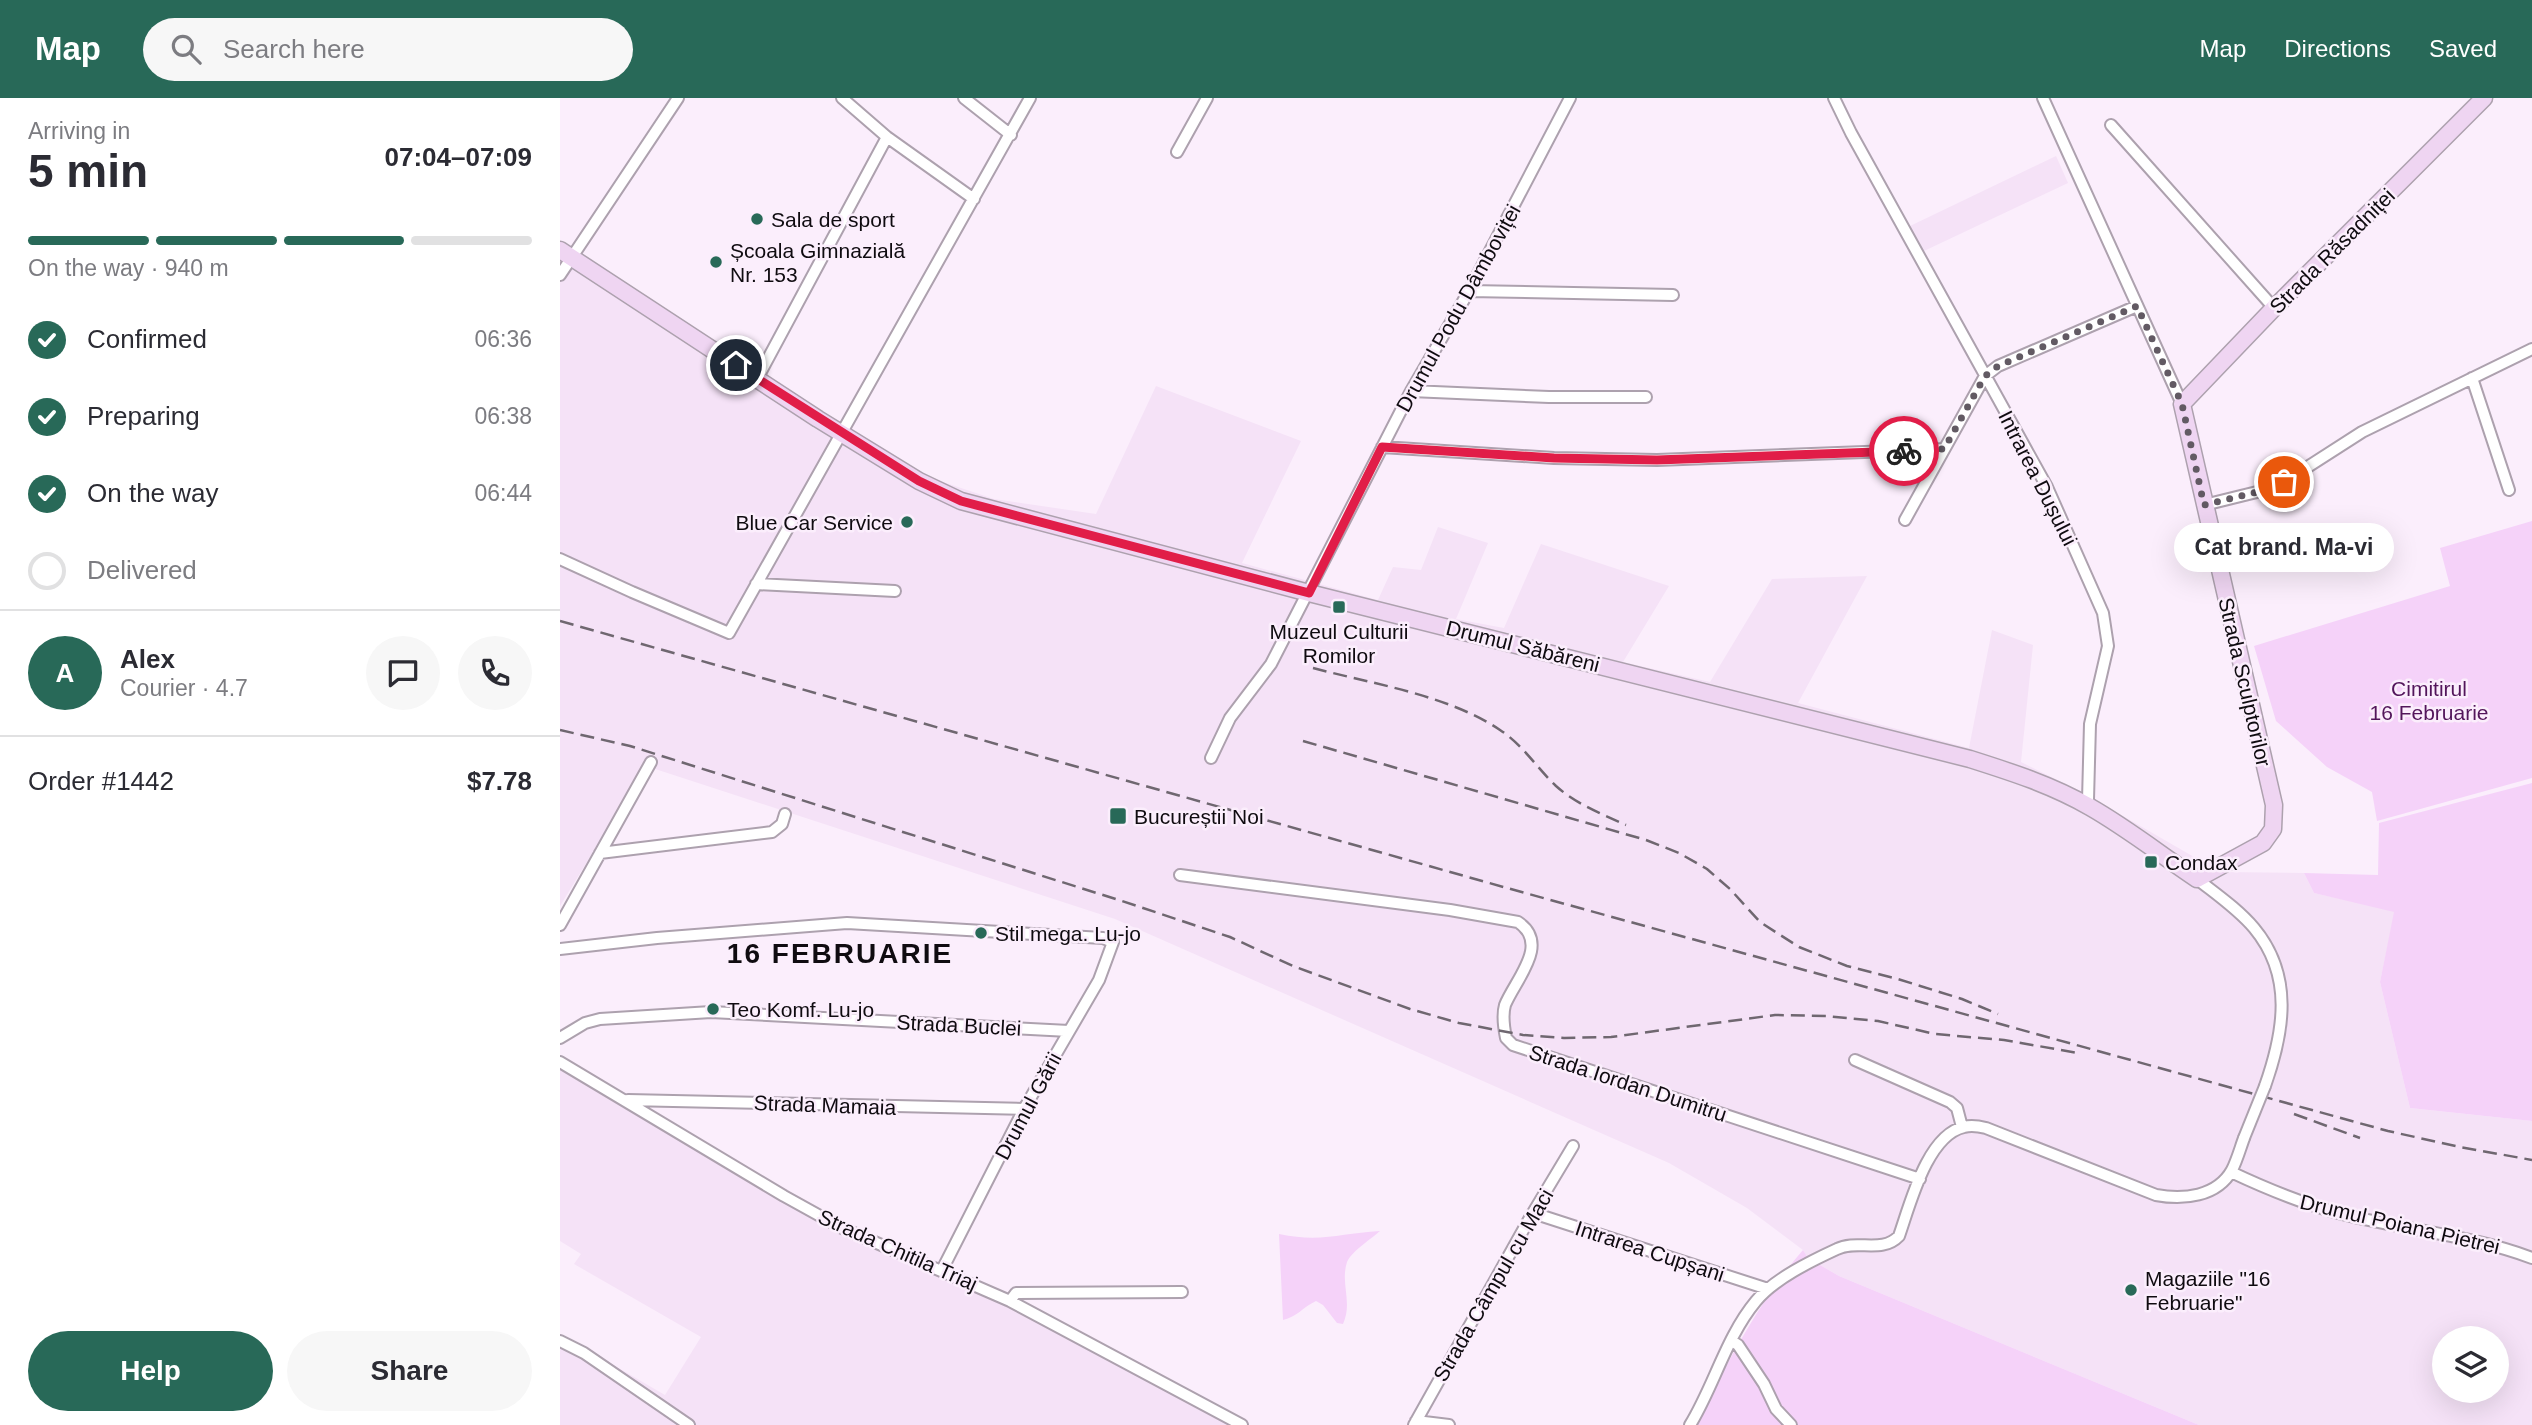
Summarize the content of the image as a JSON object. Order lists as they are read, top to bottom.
{
  "streets": {
    "main road": ["Strada Răsadniței", "Drumul Săbăreni", "Strada Sculptorilor"],
    "street": [
      "Drumul Podu Dâmboviței",
      "Intrarea Dușului",
      "Strada Buclei",
      "Strada Iordan Dumitru",
      "Strada Mamaia",
      "Drumul Gării",
      "Drumul Poiana Pietrei",
      "Strada Chitila Triaj",
      "Intrarea Cupșani",
      "Strada Câmpul cu Maci"
    ]
  },
  "crossings": [
    ["Strada Răsadniței", "Strada Sculptorilor"],
    ["Drumul Podu Dâmboviței", "Drumul Săbăreni"],
    ["Intrarea Dușului", "Drumul Săbăreni"],
    ["Drumul Săbăreni", "Strada Sculptorilor"],
    ["Drumul Săbăreni", "Drumul Poiana Pietrei"],
    ["Strada Buclei", "Drumul Gării"],
    ["Strada Mamaia", "Drumul Gării"],
    ["Strada Mamaia", "Strada Chitila Triaj"],
    ["Drumul Gării", "Strada Chitila Triaj"],
    ["Intrarea Cupșani", "Strada Câmpul cu Maci"]
  ],
  "districts": ["16 FEBRUARIE"],
  "parks": ["Cimitirul 16 Februarie"],
  "places": {
    "other": [
      "Sala de sport",
      "Școala Gimnazială Nr. 153",
      "Cat brand. Ma-vi",
      "Blue Car Service",
      "Stil mega. Lu-jo",
      "Teo Komf. Lu-jo",
      "Magaziile \"16 Februarie\""
    ],
    "transit": ["Muzeul Culturii Romilor", "Bucureștii Noi", "Condax"]
  },
  "page": {
    "header": "Map",
    "search": "Search here",
    "nav": ["Map", "Directions", "Saved"],
    "heading": ["5 min", "Arriving in", "07:04–07:09"],
    "panel": [
      "Alex",
      "Courier · 4.7",
      "Order #1442",
      "$7.78"
    ],
    "bar": "On the way · 940 m",
    "list": [
      ["Confirmed", "06:36"],
      ["Preparing", "06:38"],
      ["On the way", "06:44"],
      "Delivered"
    ],
    "bubble": "Cat brand. Ma-vi",
    "round": "A",
    "buttons": ["Help", "Share"]
  }
}
